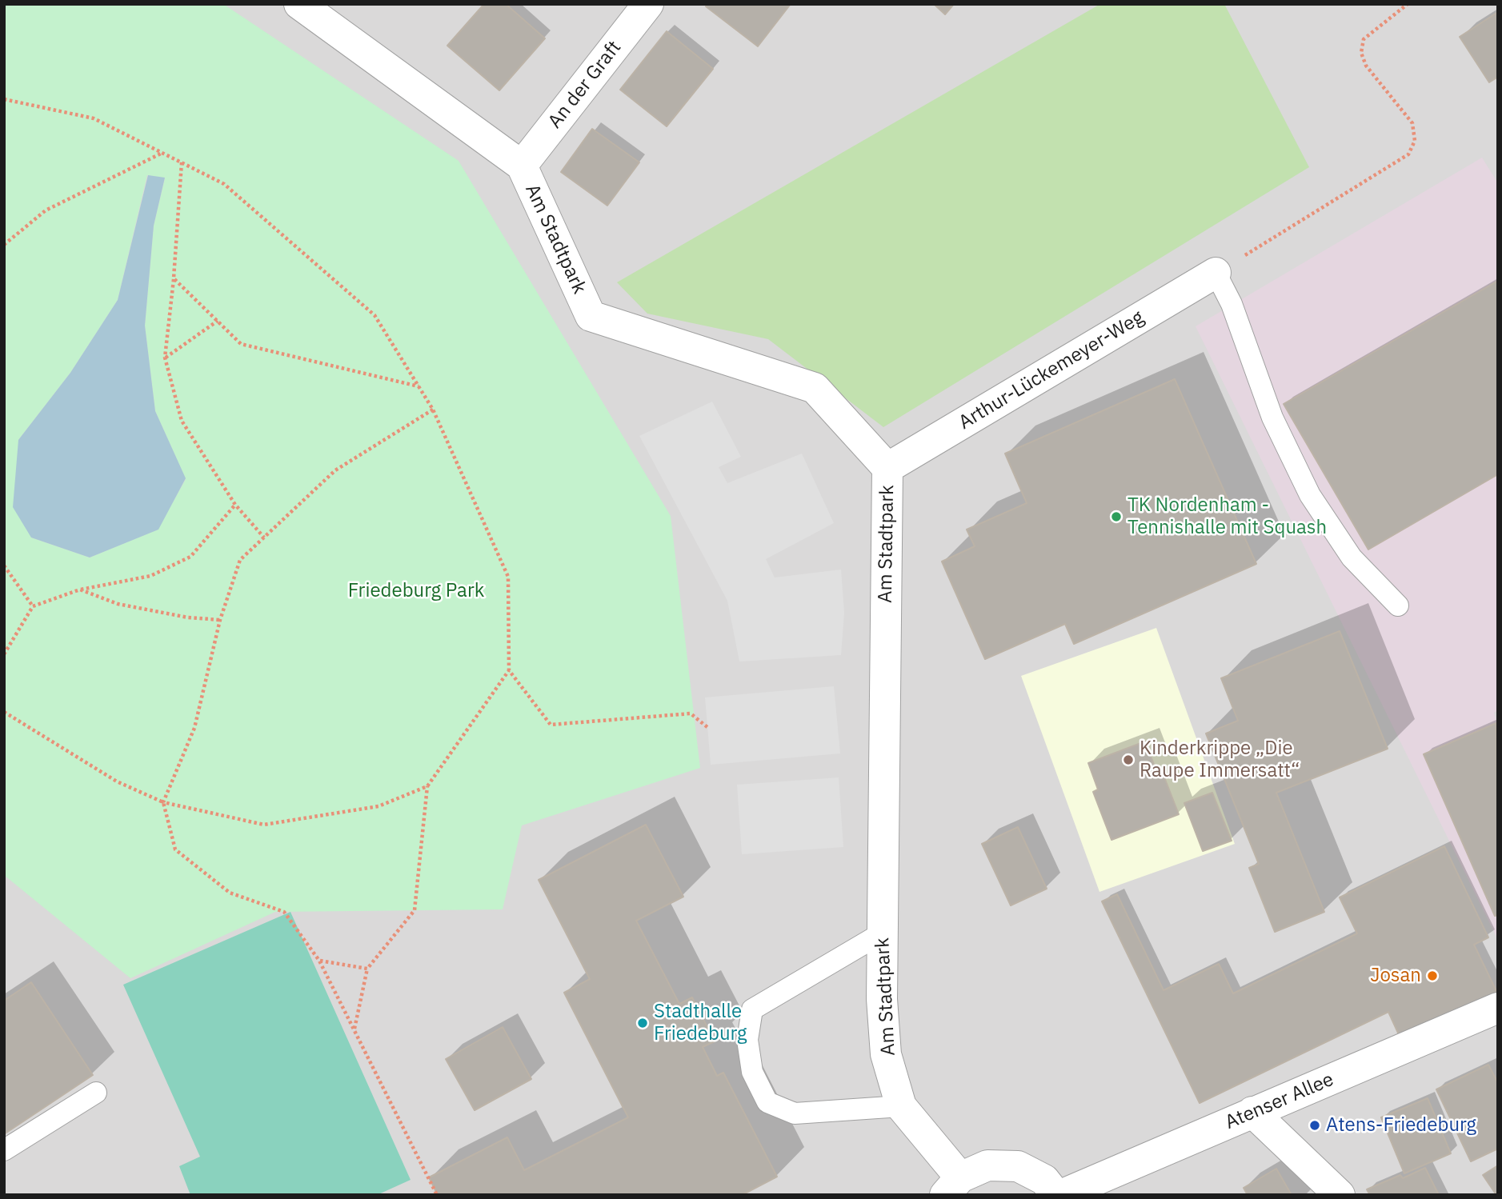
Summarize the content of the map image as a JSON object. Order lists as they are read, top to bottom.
{
  "streets": {
    "street": [
      "An der Graft",
      "Am Stadtpark",
      "Arthur-Lückemeyer-Weg",
      "Atenser Allee"
    ]
  },
  "crossings": [
    ["An der Graft", "Am Stadtpark"],
    ["Am Stadtpark", "Arthur-Lückemeyer-Weg"]
  ],
  "parks": ["Friedeburg Park"],
  "places": [
    "TK Nordenham - Tennishalle mit Squash",
    "Kinderkrippe „Die Raupe Immersatt“",
    "Josan",
    "Stadthalle Friedeburg",
    "Atens-Friedeburg"
  ]
}
